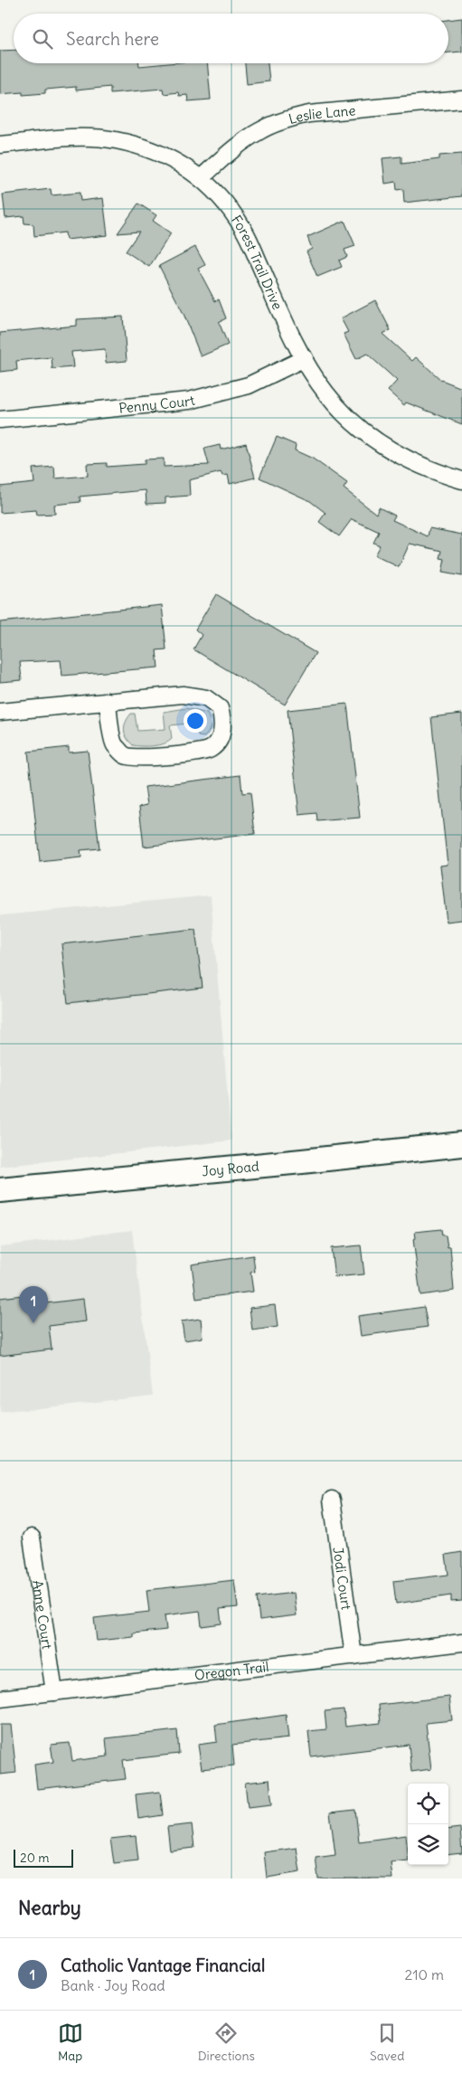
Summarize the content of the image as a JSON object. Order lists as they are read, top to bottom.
{
  "streets": {
    "street": [
      "Leslie Lane",
      "Forest Trail Drive",
      "Penny Court",
      "Joy Road",
      "Jodi Court",
      "Anne Court",
      "Oregon Trail"
    ]
  },
  "crossings": [
    ["Leslie Lane", "Forest Trail Drive"],
    ["Forest Trail Drive", "Penny Court"],
    ["Jodi Court", "Oregon Trail"],
    ["Anne Court", "Oregon Trail"]
  ],
  "scale_bar": "20 m",
  "page": {
    "search": "Search here",
    "pins": "1",
    "scale": "20 m",
    "heading": "Nearby",
    "list": [
      {
        "mark": "1",
        "name": "Catholic Vantage Financial",
        "note": "Bank · Joy Road",
        "value": "210 m"
      }
    ],
    "nav": ["Map", "Directions", "Saved"]
  }
}
